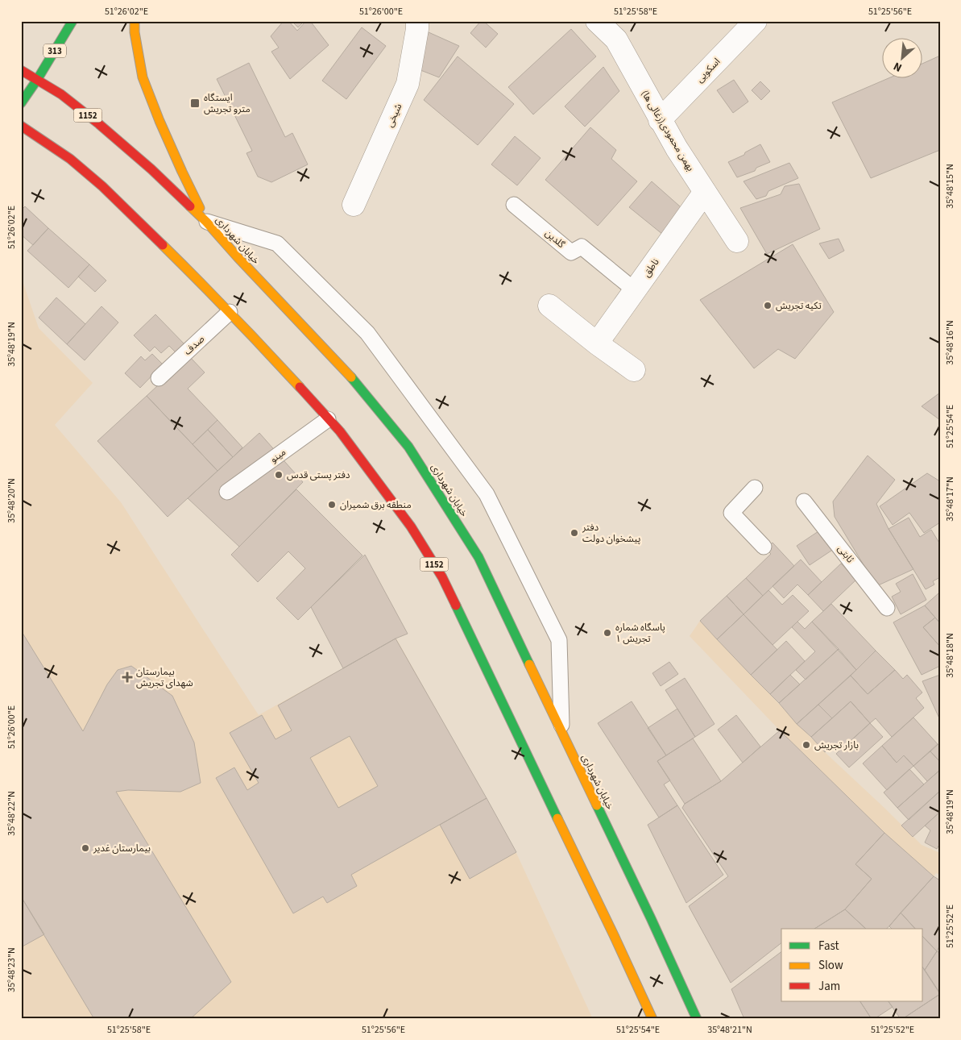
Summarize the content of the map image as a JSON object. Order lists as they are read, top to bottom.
{
  "streets": {
    "main road": ["313", "1152", "خیابان شهرداری"],
    "street": [
      "اسکویی",
      "شیخی",
      "بهمن محمودی(زغالی ها)",
      "ناطق"
    ],
    "lane": [
      "گلدین",
      "صدف",
      "مینو",
      "ثابتی"
    ]
  },
  "crossings": [
    ["313", "1152"],
    ["313", "خیابان شهرداری"],
    ["اسکویی", "بهمن محمودی(زغالی ها)"],
    ["1152", "خیابان شهرداری"],
    ["1152", "صدف"],
    ["1152", "مینو"],
    ["بهمن محمودی(زغالی ها)", "ناطق"],
    ["گلدین", "ناطق"]
  ],
  "places": {
    "transit": ["ایستگاه مترو تجریش"],
    "other": [
      "تکیه تجریش",
      "دفتر پستی قدس",
      "منطقه برق شمیران",
      "دفتر پیشخوان دولت",
      "پاسگاه شماره ۱ تجریش",
      "بازار تجریش",
      "بیمارستان غدیر"
    ],
    "health": ["بیمارستان شهدای تجریش"]
  },
  "legend": ["Fast", "Slow", "Jam"],
  "north": "bottom left",
  "coordinates": [
    "51°26'02\"E",
    "51°26'00\"E",
    "51°25'58\"E",
    "51°25'56\"E",
    "35°48'15\"N",
    "35°48'16\"N",
    "35°48'19\"N",
    "51°25'54\"E",
    "35°48'17\"N",
    "35°48'20\"N",
    "35°48'18\"N",
    "35°48'22\"N",
    "51°25'52\"E",
    "35°48'23\"N",
    "35°48'21\"N"
  ]
}
